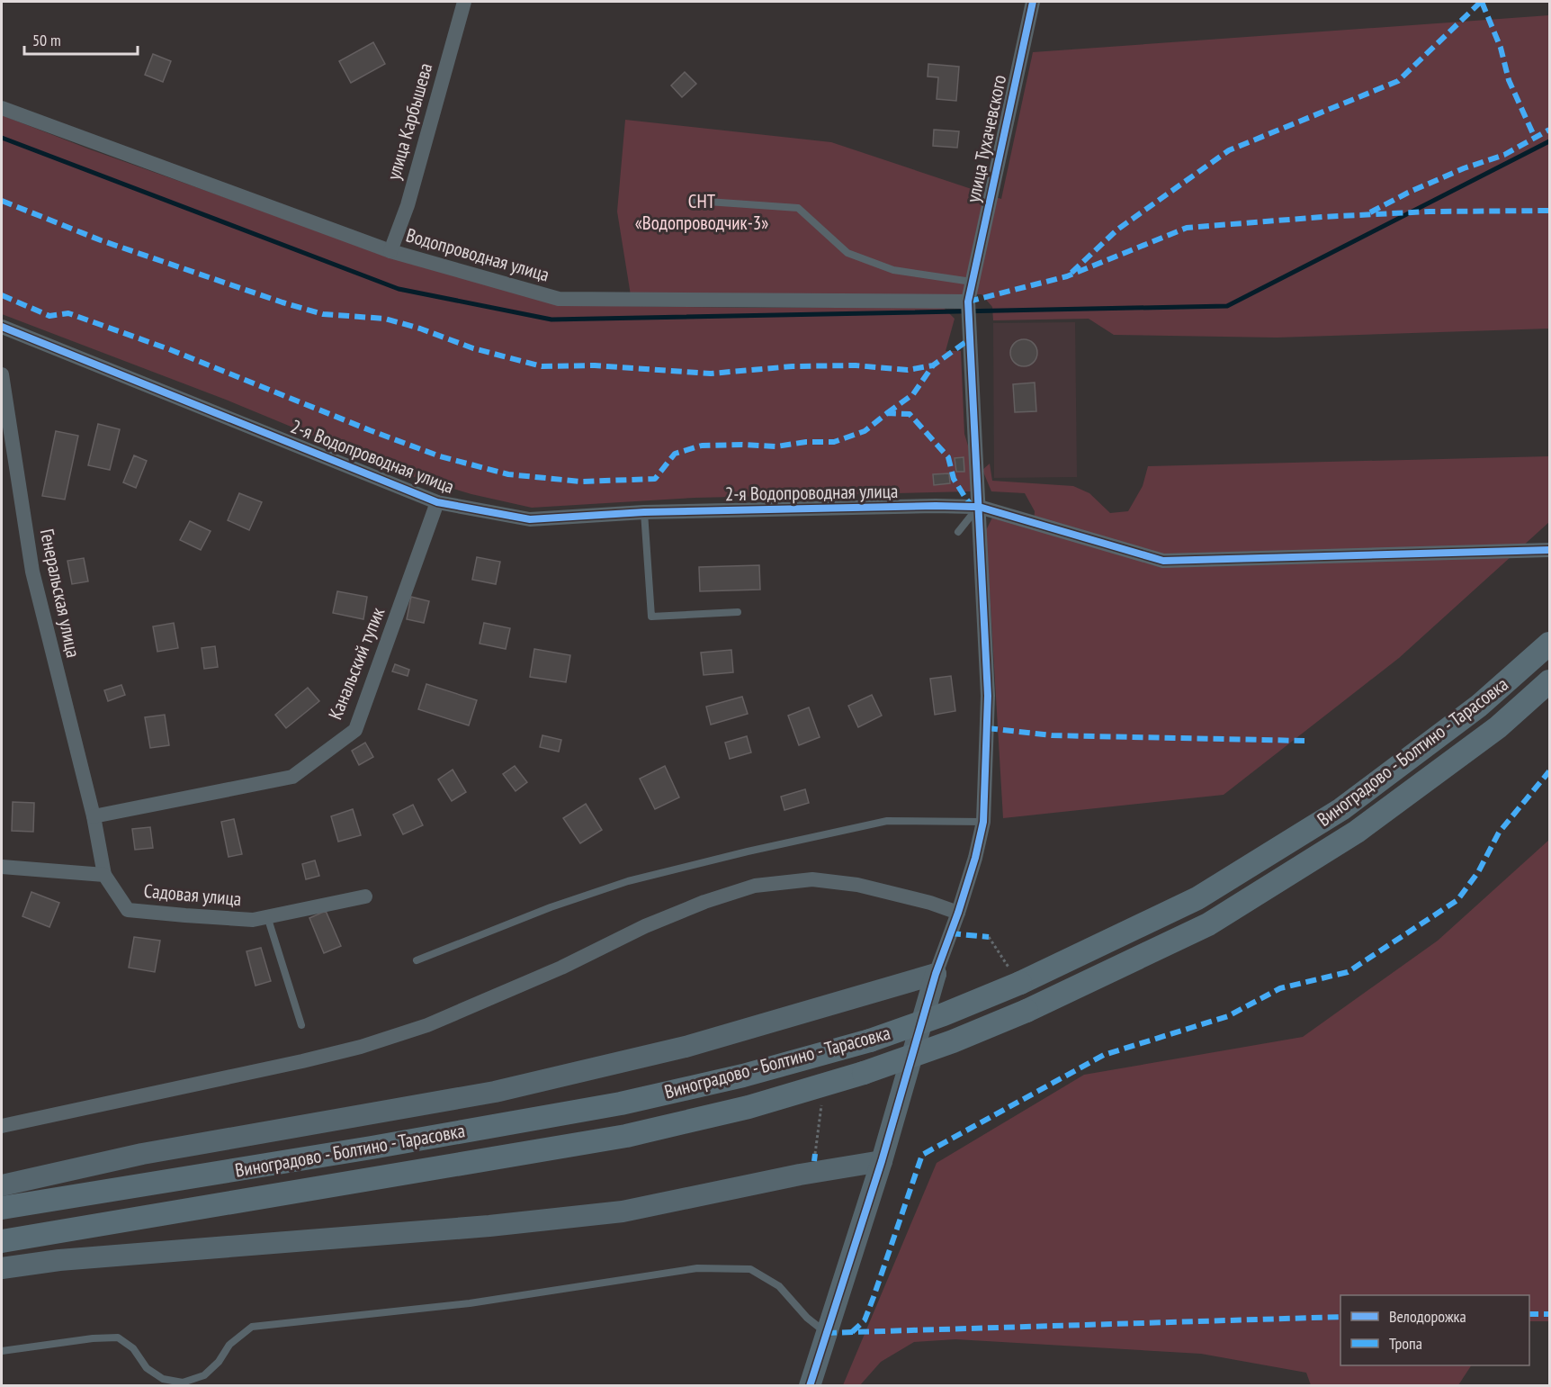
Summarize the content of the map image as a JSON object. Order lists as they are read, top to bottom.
{
  "streets": {
    "main road": ["Виноградово - Болтино - Тарасовка"],
    "street": [
      "улица Карбышева",
      "улица Тухачевского",
      "Водопроводная улица",
      "2-я Водопроводная улица",
      "Генеральская улица",
      "Канальский тупик",
      "Садовая улица"
    ]
  },
  "crossings": [
    ["улица Карбышева", "Водопроводная улица"],
    ["улица Тухачевского", "Водопроводная улица"],
    ["улица Тухачевского", "2-я Водопроводная улица"],
    ["2-я Водопроводная улица", "Канальский тупик"],
    ["Генеральская улица", "Канальский тупик"],
    ["Генеральская улица", "Садовая улица"]
  ],
  "parks": ["СНТ «Водопроводчик-3»"],
  "legend": ["Велодорожка", "Тропа"],
  "scale_bar": "50 m"
}
